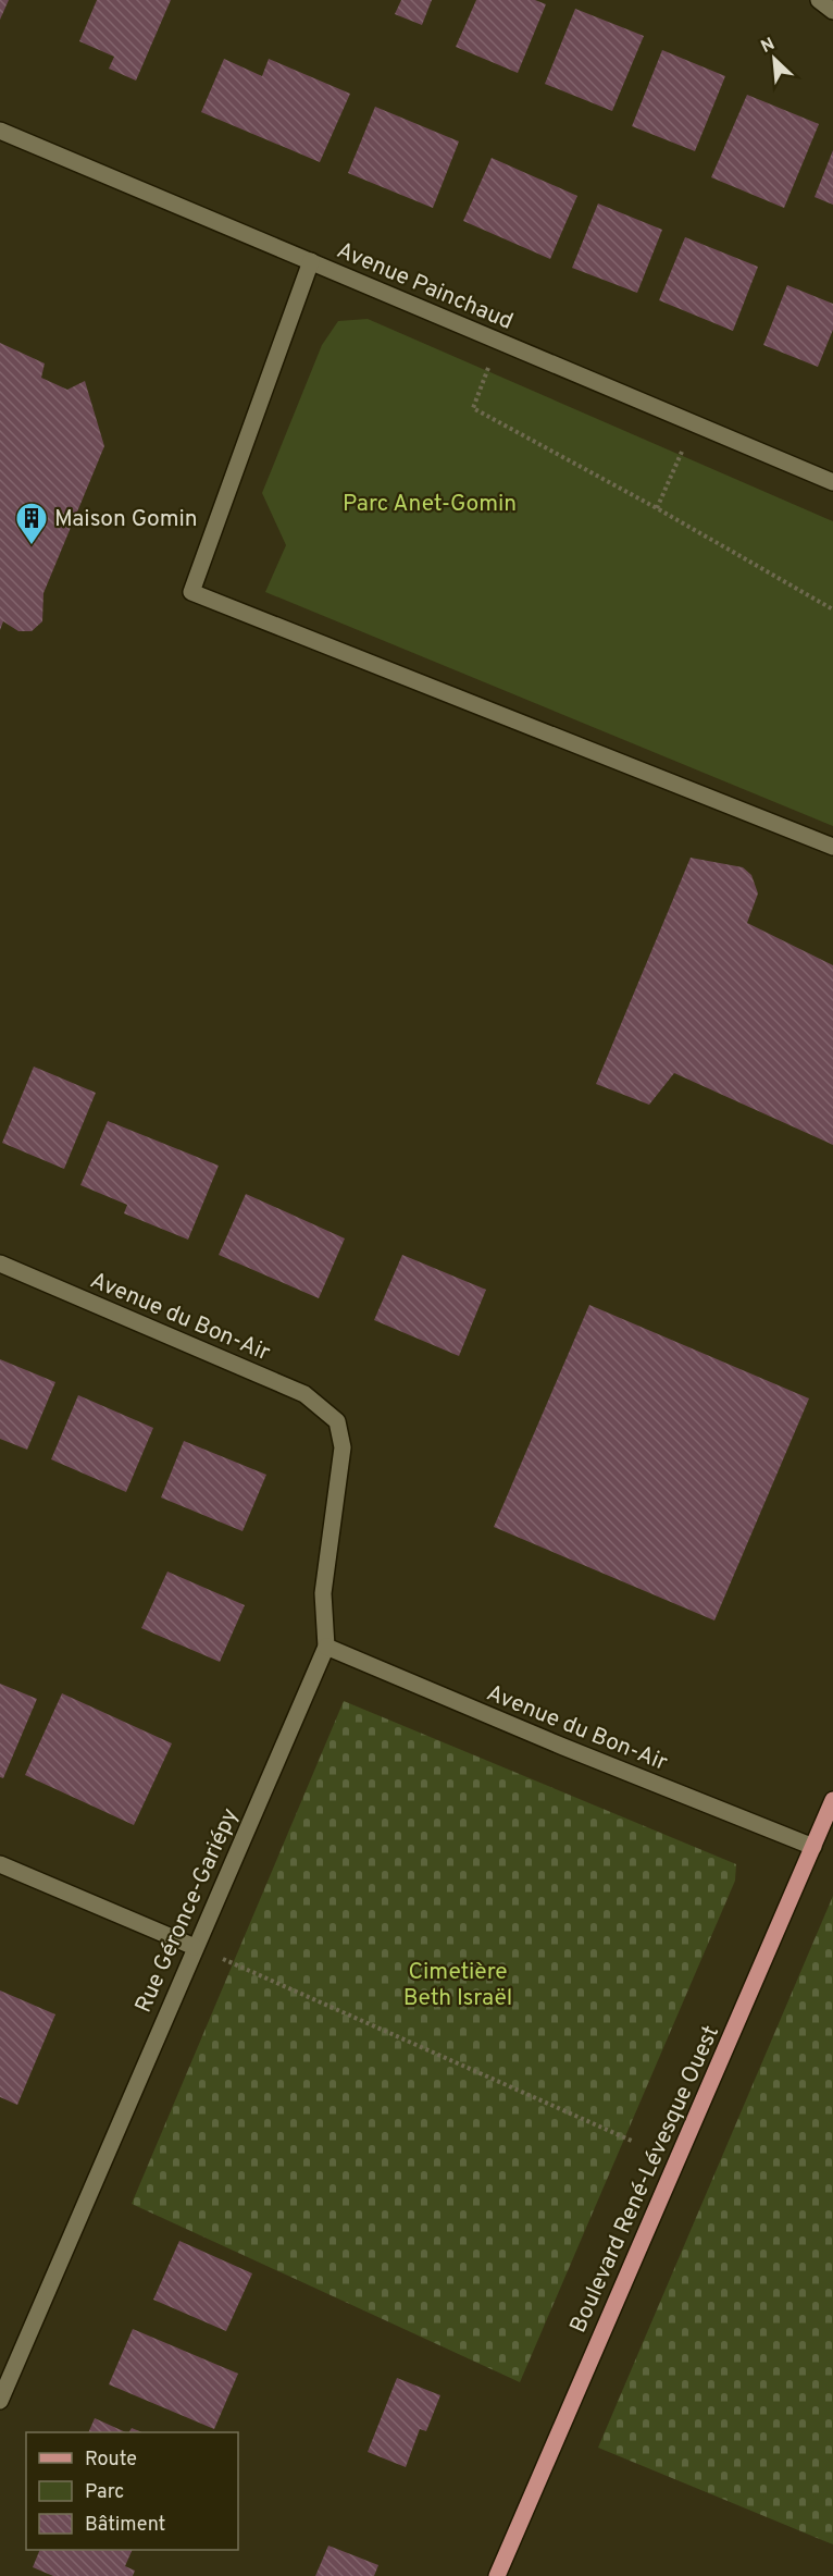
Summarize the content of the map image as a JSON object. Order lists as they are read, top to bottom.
{
  "streets": {
    "main road": ["Boulevard René-Lévesque Ouest"],
    "street": ["Avenue Painchaud", "Avenue du Bon-Air", "Rue Géronce-Gariépy"]
  },
  "crossings": [
    ["Avenue du Bon-Air", "Rue Géronce-Gariépy"],
    ["Avenue du Bon-Air", "Boulevard René-Lévesque Ouest"]
  ],
  "parks": ["Parc Anet-Gomin", "Cimetière Beth Israël"],
  "places": {
    "building": ["Maison Gomin"]
  },
  "legend": ["Route", "Parc", "Bâtiment"],
  "north": "top left"
}
